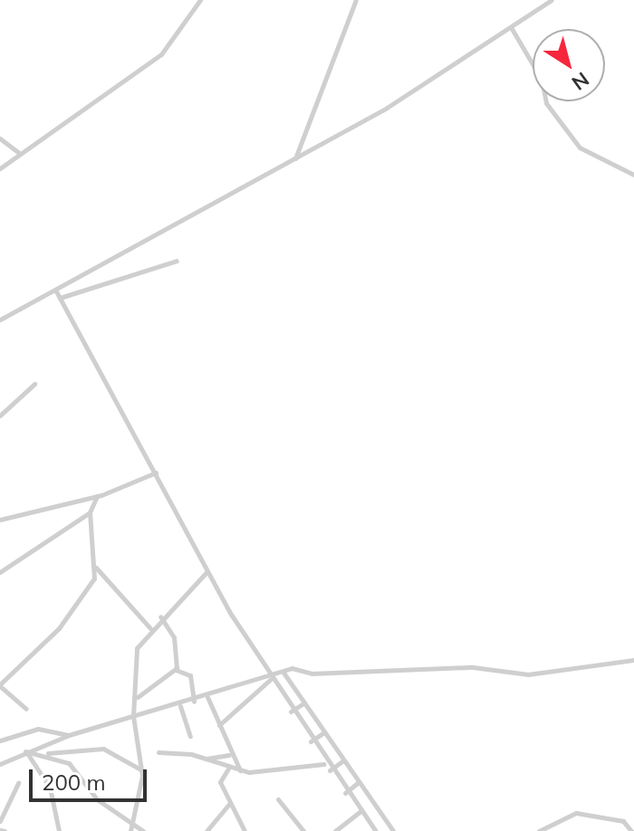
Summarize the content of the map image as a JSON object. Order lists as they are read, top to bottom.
{
  "scale_bar": "200 m",
  "north": "bottom right"
}
